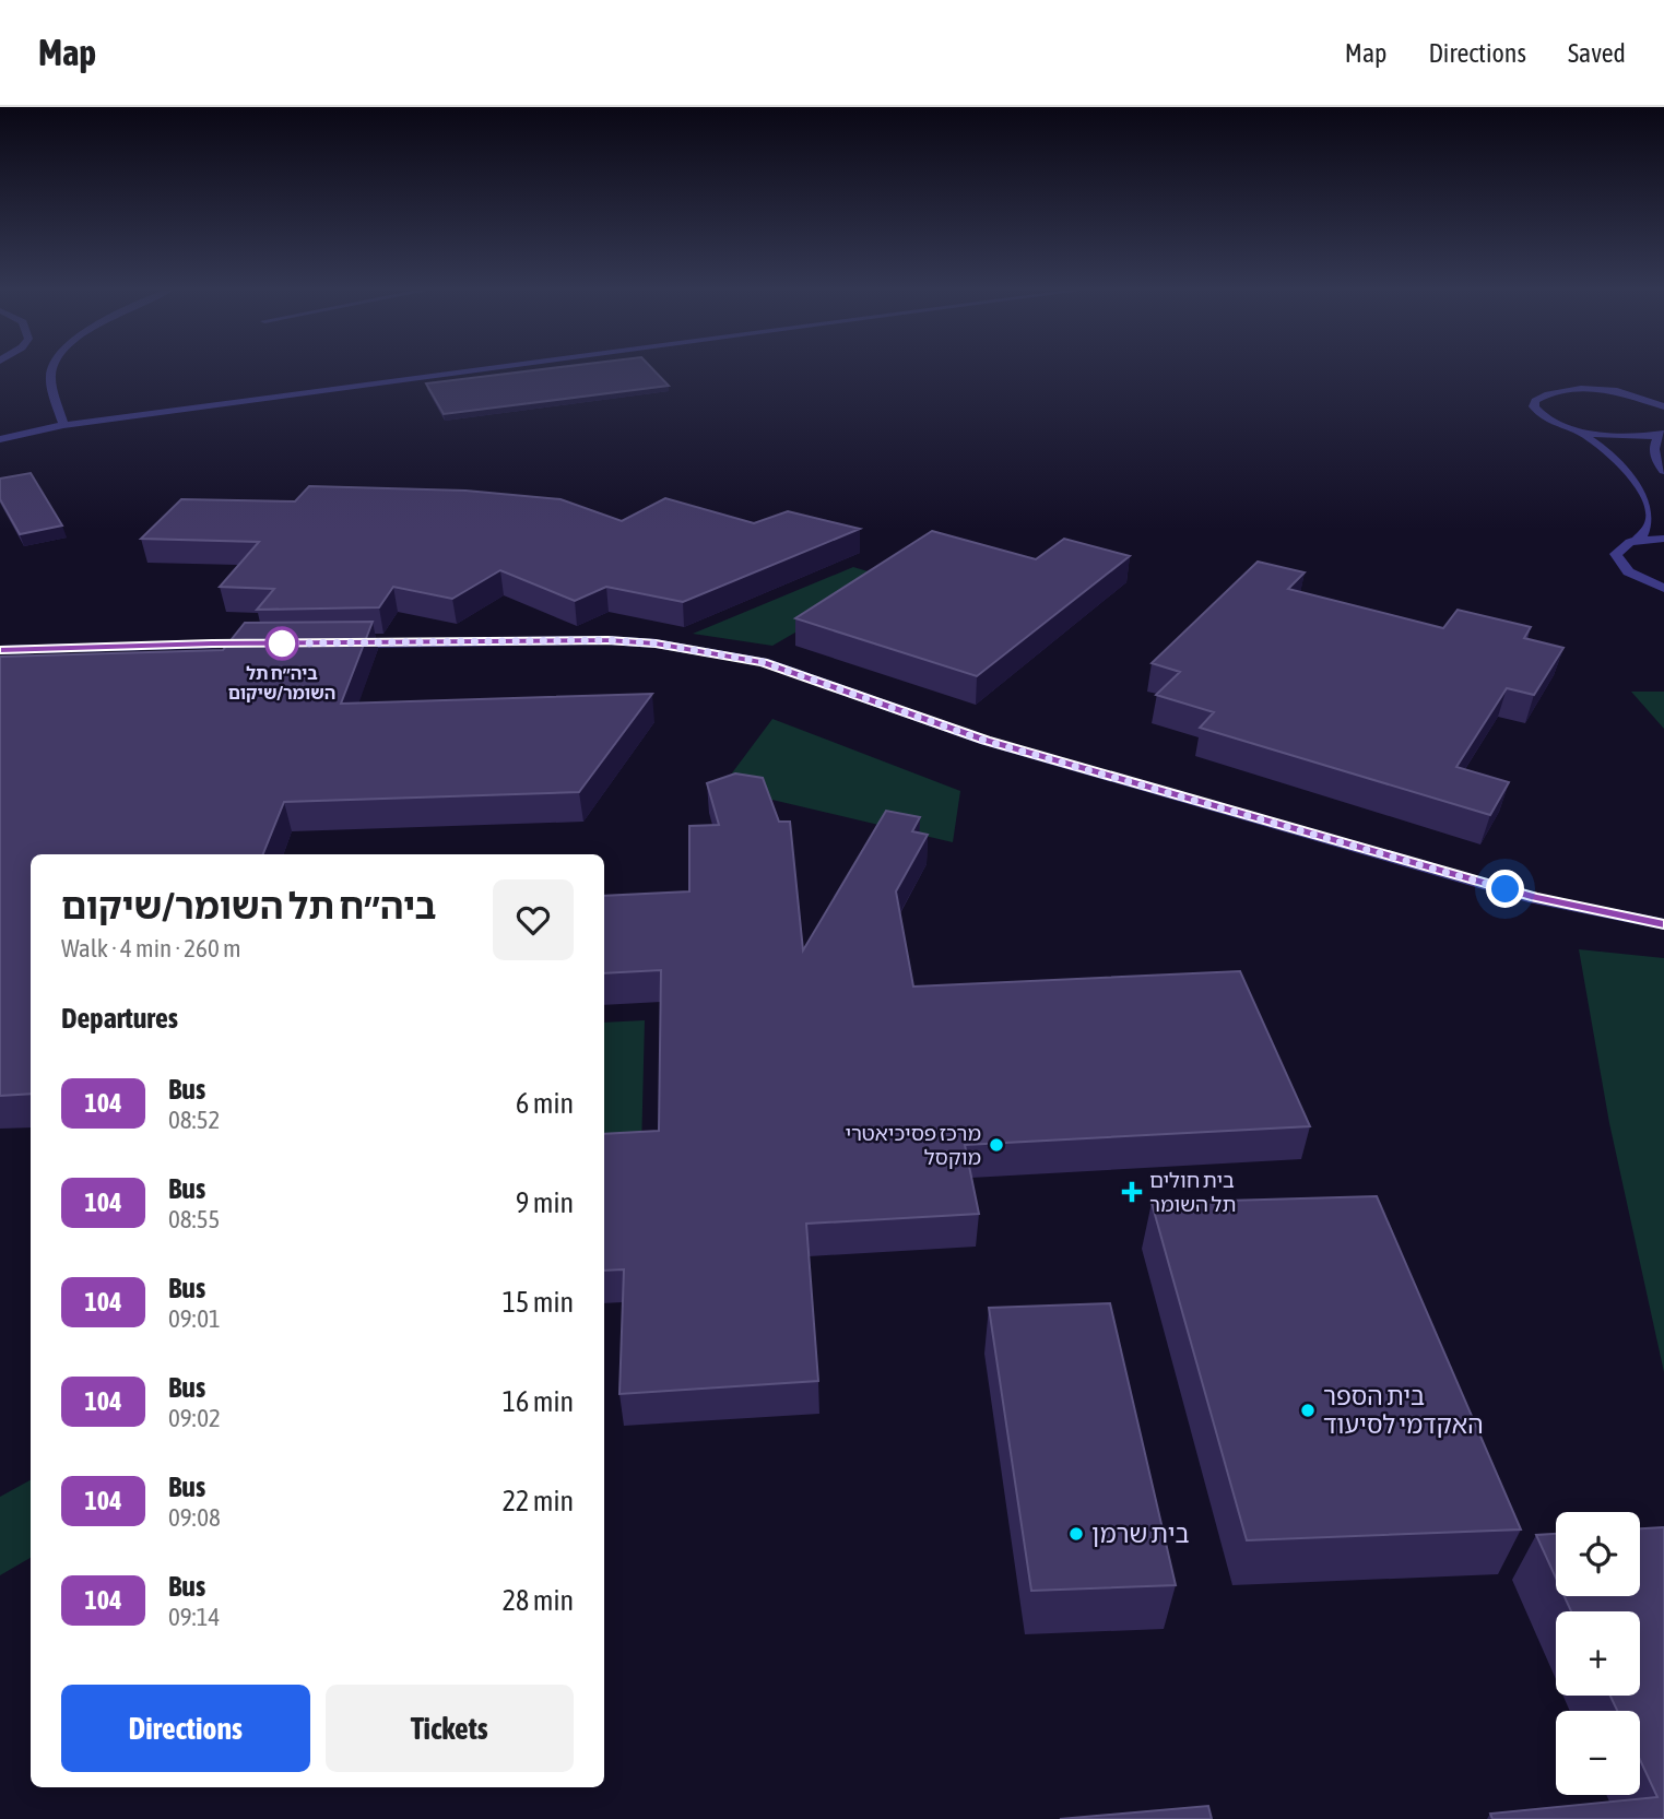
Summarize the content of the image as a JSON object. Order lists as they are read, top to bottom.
{
  "places": {
    "other": [
      "ביה״ח תל השומר/שיקום",
      "מרכז פסיכיאטרי מוקסל",
      "בית הספר האקדמי לסיעוד",
      "בית שרמן"
    ],
    "health": ["בית חולים תל השומר"]
  },
  "lines": ["bus line 104"],
  "page": {
    "header": "Map",
    "nav": ["Map", "Directions", "Saved"],
    "heading": [
      ["ביה״ח תל השומר/שיקום", "Walk · 4 min · 260 m"],
      "Departures"
    ],
    "list": [
      {
        "mark": "104",
        "name": "Bus",
        "note": "08:52",
        "value": "6 min"
      },
      {
        "mark": "104",
        "name": "Bus",
        "note": "08:55",
        "value": "9 min"
      },
      {
        "mark": "104",
        "name": "Bus",
        "note": "09:01",
        "value": "15 min"
      },
      {
        "mark": "104",
        "name": "Bus",
        "note": "09:02",
        "value": "16 min"
      },
      {
        "mark": "104",
        "name": "Bus",
        "note": "09:08",
        "value": "22 min"
      },
      {
        "mark": "104",
        "name": "Bus",
        "note": "09:14",
        "value": "28 min"
      }
    ],
    "map_buttons": ["+", "−"],
    "buttons": ["Directions", "Tickets"]
  }
}
